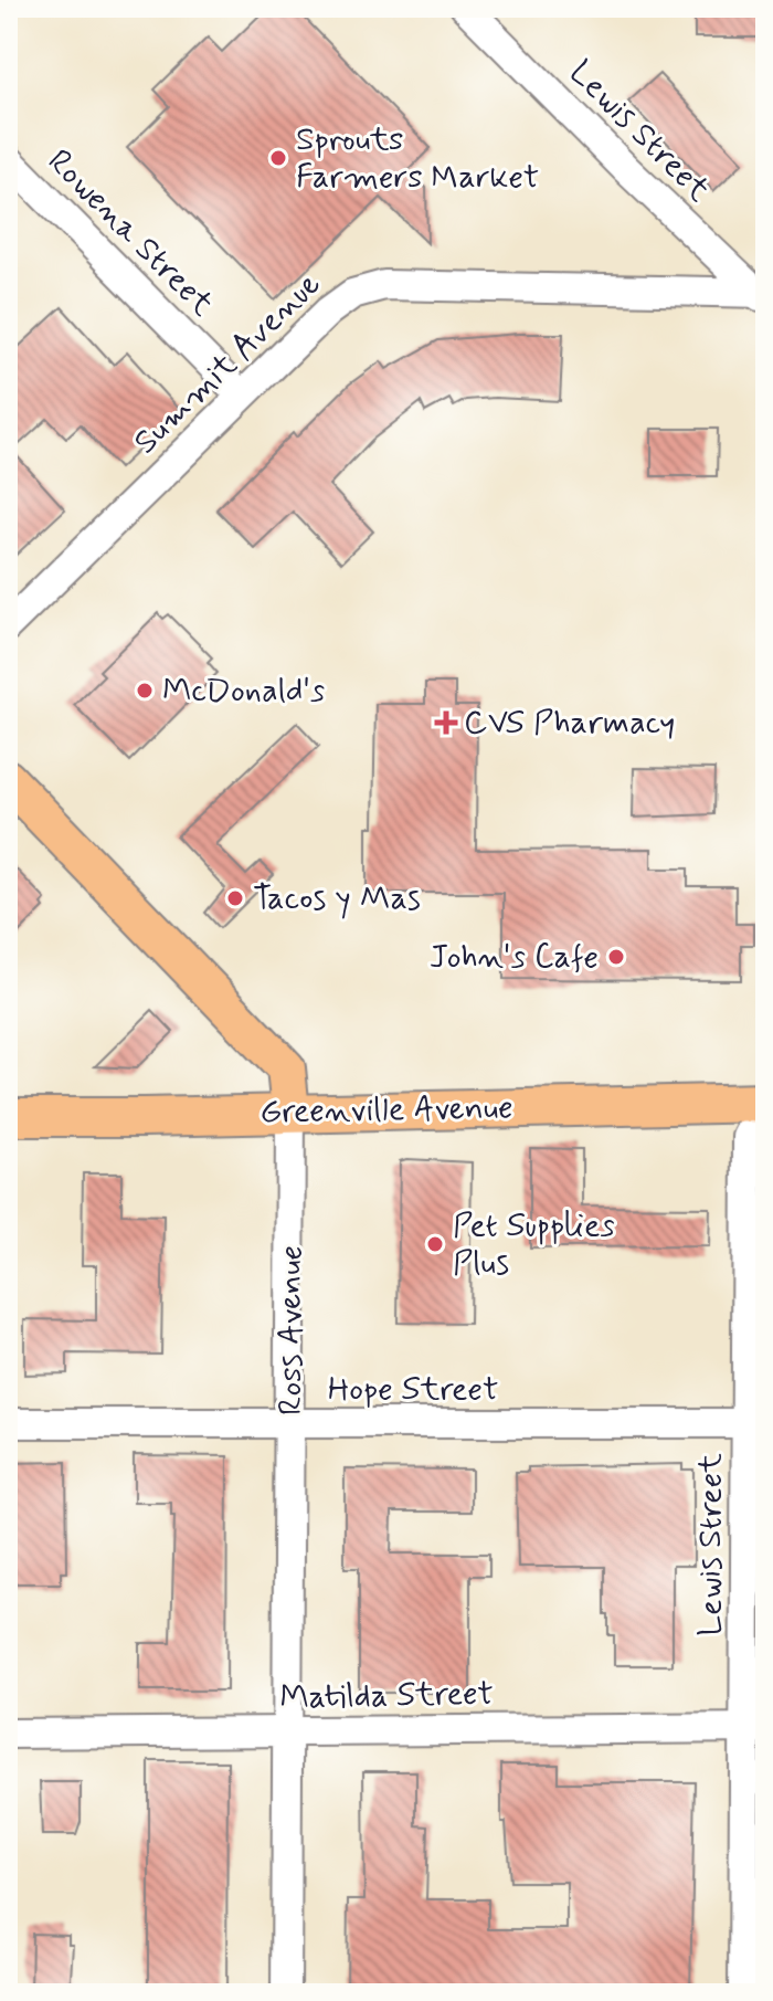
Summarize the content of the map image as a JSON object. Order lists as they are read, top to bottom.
{
  "streets": {
    "main road": ["Greenville Avenue", "Ross Avenue"],
    "street": [
      "Lewis Street",
      "Rowena Street",
      "Summit Avenue",
      "Hope Street",
      "Matilda Street"
    ]
  },
  "crossings": [
    ["Lewis Street", "Summit Avenue"],
    ["Lewis Street", "Greenville Avenue"],
    ["Lewis Street", "Hope Street"],
    ["Lewis Street", "Matilda Street"],
    ["Rowena Street", "Summit Avenue"],
    ["Greenville Avenue", "Ross Avenue"],
    ["Ross Avenue", "Hope Street"],
    ["Ross Avenue", "Matilda Street"]
  ],
  "places": {
    "other": [
      "Sprouts Farmers Market",
      "McDonald's",
      "Tacos y Mas",
      "John's Cafe",
      "Pet Supplies Plus"
    ],
    "health": ["CVS Pharmacy"]
  }
}
